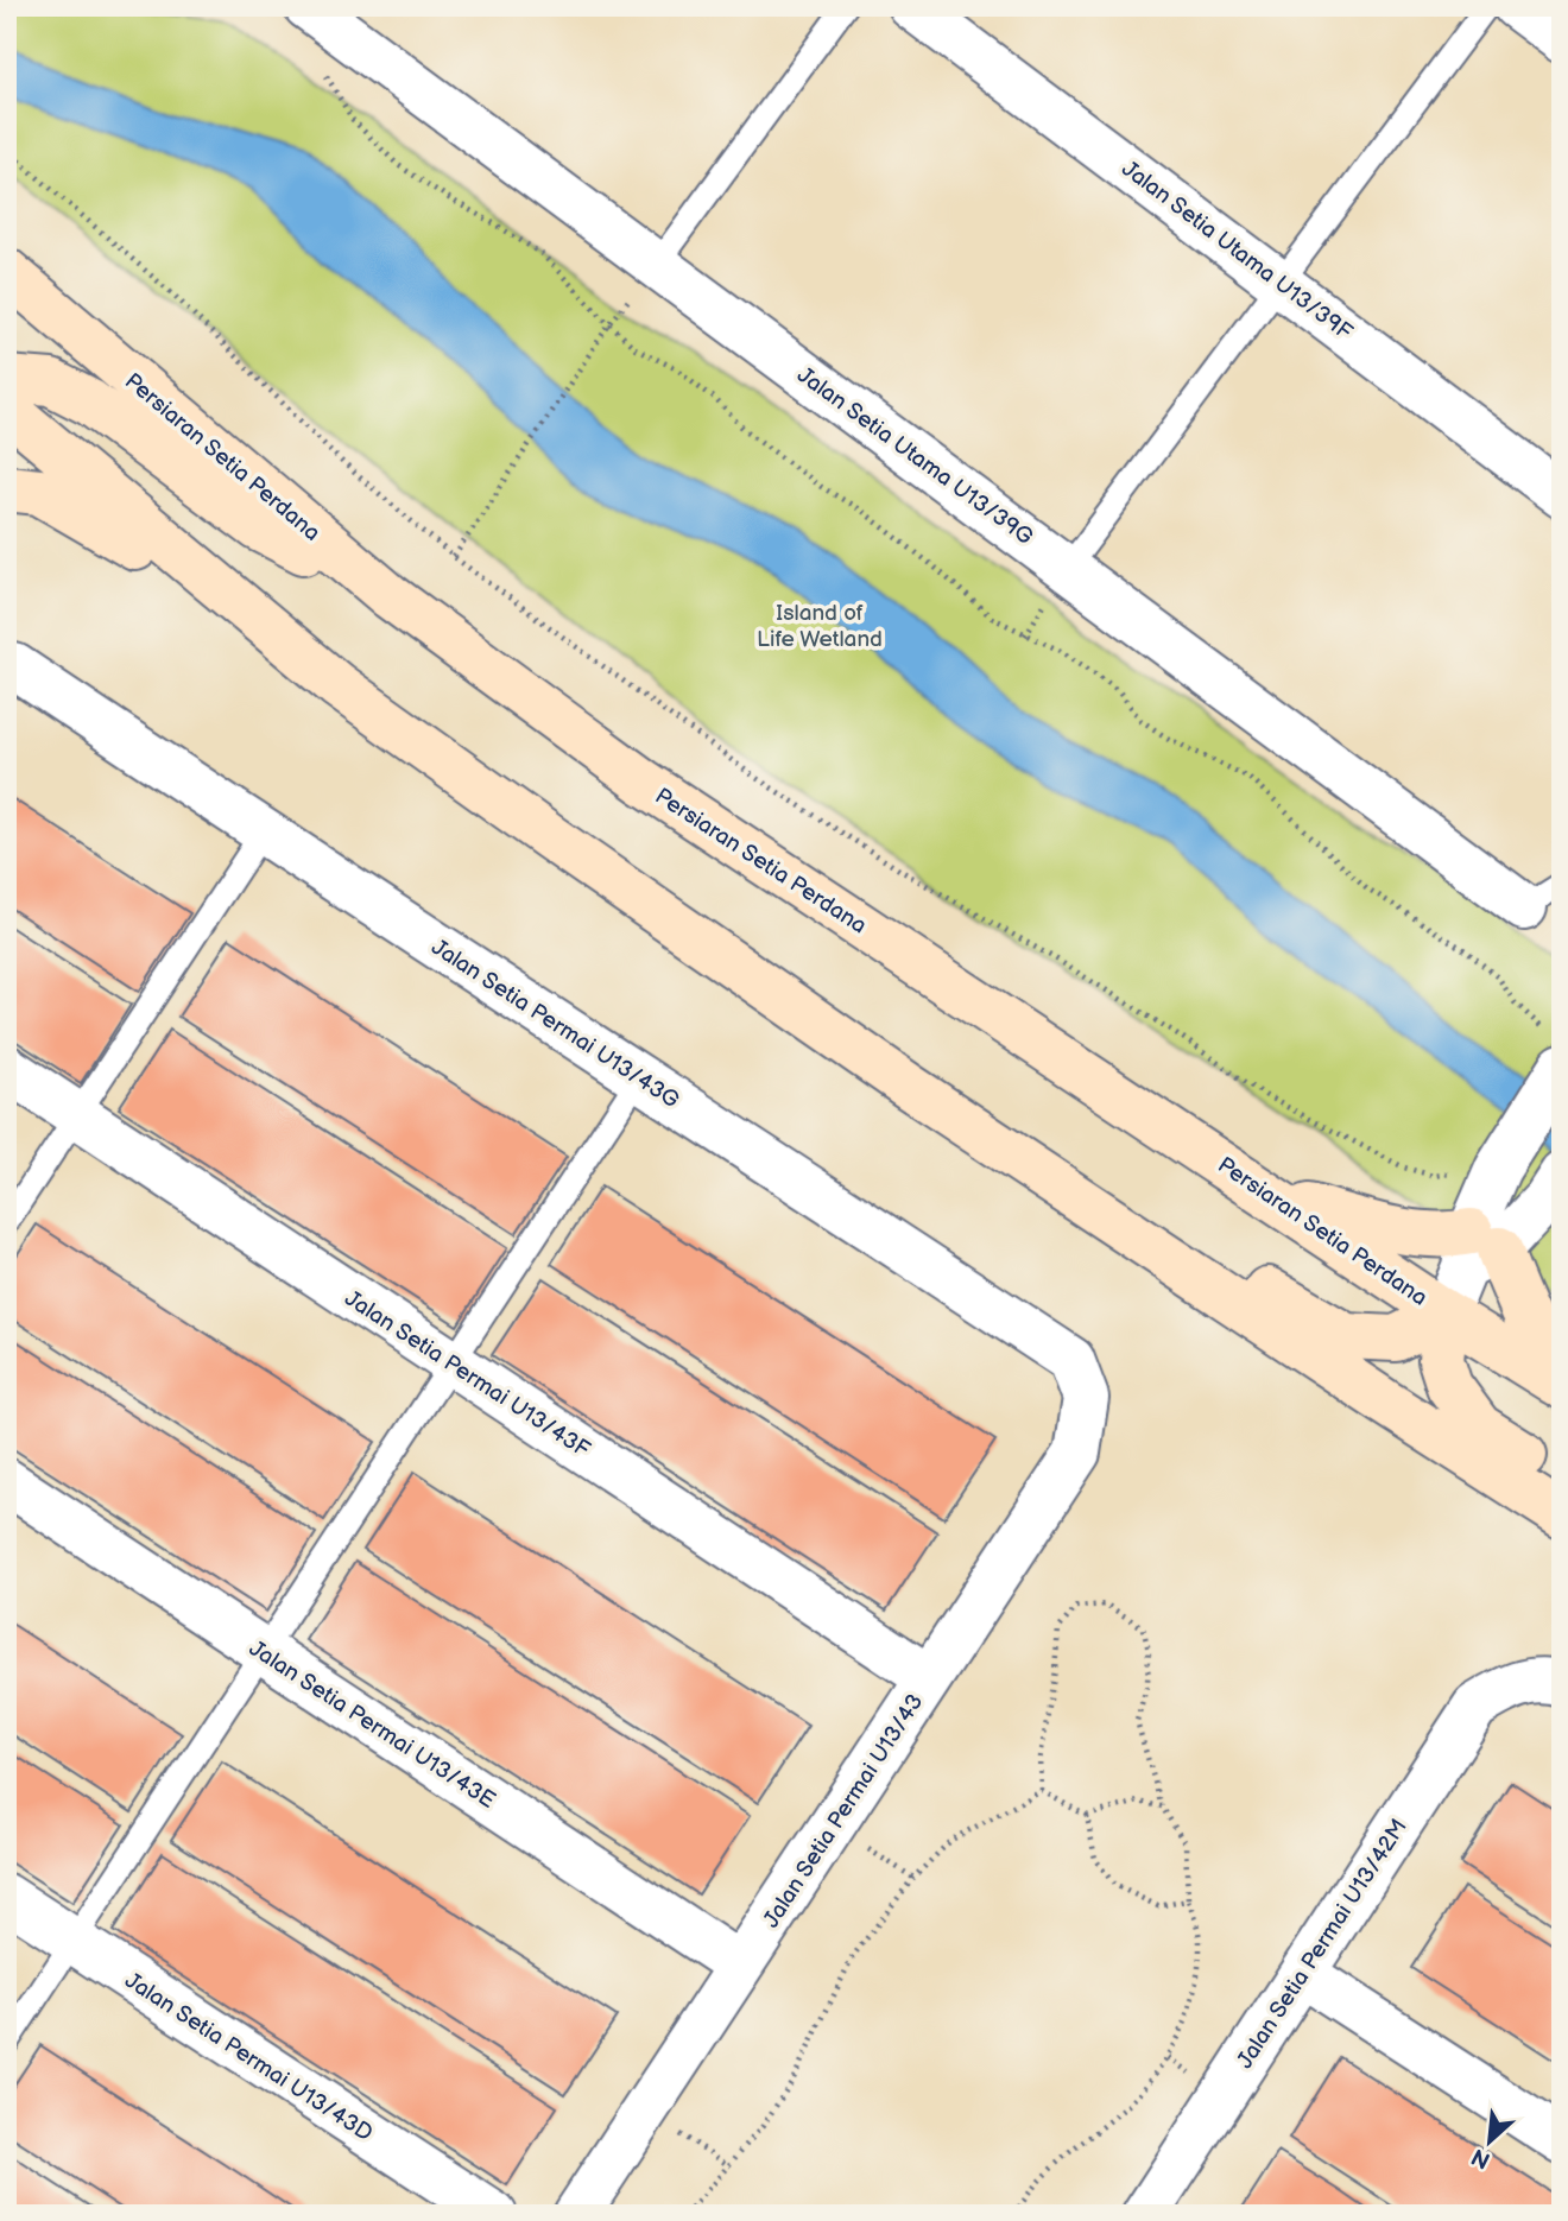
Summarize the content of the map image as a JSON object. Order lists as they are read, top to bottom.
{
  "streets": {
    "main road": ["Persiaran Setia Perdana"],
    "street": [
      "Jalan Setia Utama U13/39F",
      "Jalan Setia Utama U13/39G",
      "Jalan Setia Permai U13/43G",
      "Jalan Setia Permai U13/43F",
      "Jalan Setia Permai U13/43E",
      "Jalan Setia Permai U13/43",
      "Jalan Setia Permai U13/42M",
      "Jalan Setia Permai U13/43D"
    ]
  },
  "crossings": [
    ["Jalan Setia Permai U13/43G", "Jalan Setia Permai U13/43"],
    ["Jalan Setia Permai U13/43F", "Jalan Setia Permai U13/43"],
    ["Jalan Setia Permai U13/43E", "Jalan Setia Permai U13/43"]
  ],
  "parks": ["Island of Life Wetland"],
  "north": "bottom left"
}
